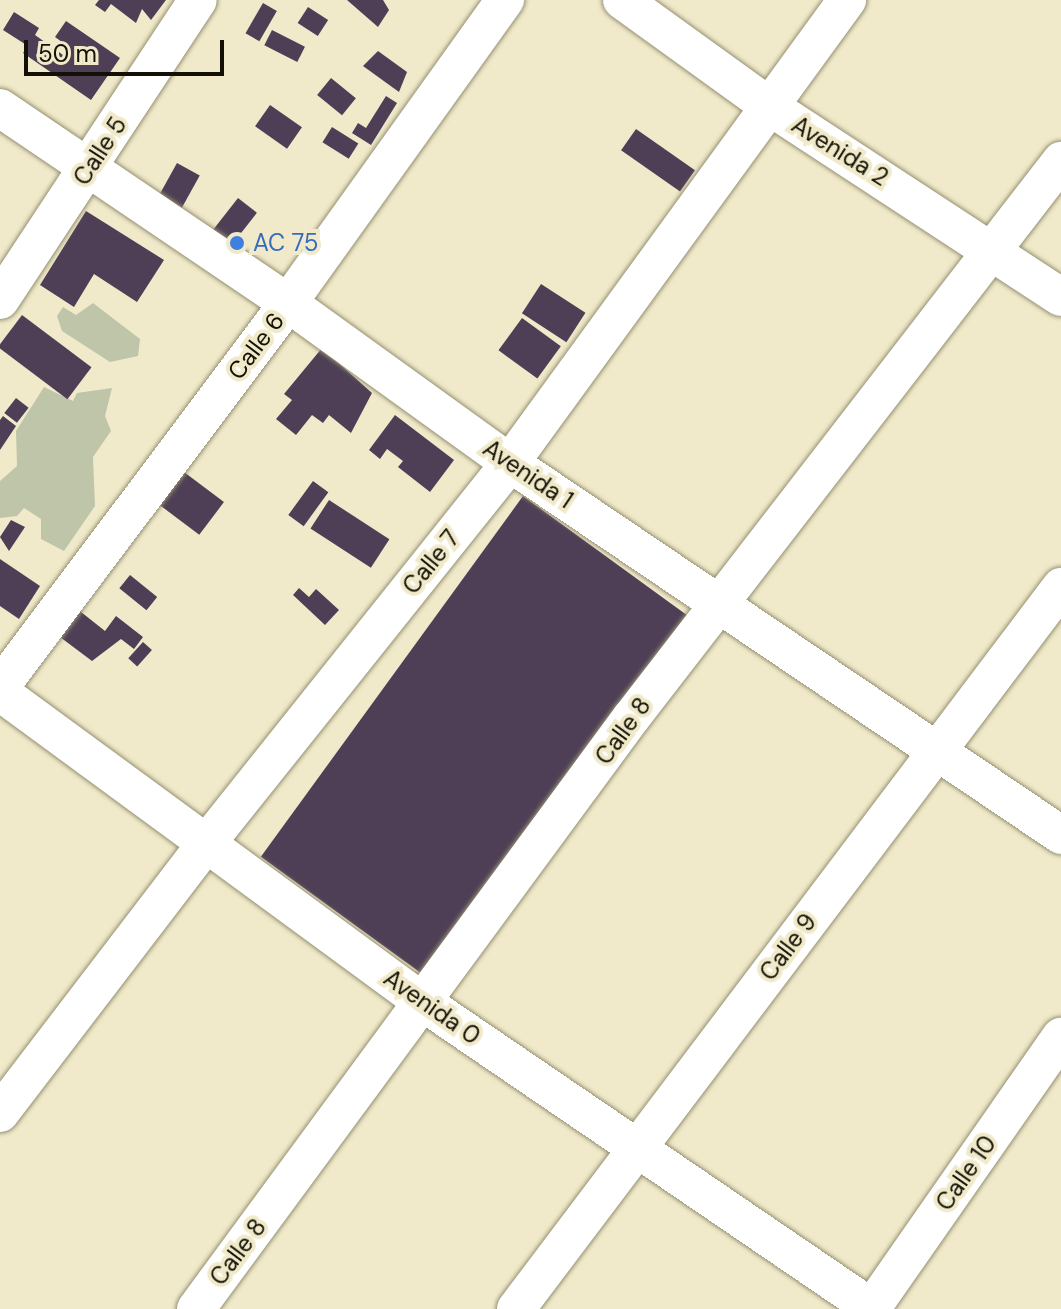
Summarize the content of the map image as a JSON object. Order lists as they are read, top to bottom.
{
  "streets": {
    "street": [
      "Calle 5",
      "Avenida 2",
      "Calle 6",
      "Avenida 1",
      "Calle 7",
      "Calle 8",
      "Calle 9",
      "Avenida 0",
      "Calle 10"
    ]
  },
  "crossings": [
    ["Calle 5", "Avenida 1"],
    ["Avenida 2", "Calle 7"],
    ["Avenida 2", "Calle 8"],
    ["Calle 6", "Avenida 1"],
    ["Calle 6", "Avenida 0"],
    ["Avenida 1", "Calle 7"],
    ["Avenida 1", "Calle 8"],
    ["Avenida 1", "Calle 9"],
    ["Calle 7", "Avenida 0"],
    ["Calle 8", "Avenida 0"],
    ["Calle 9", "Avenida 0"],
    ["Avenida 0", "Calle 10"]
  ],
  "places": ["AC 75"],
  "scale_bar": "50 m"
}
